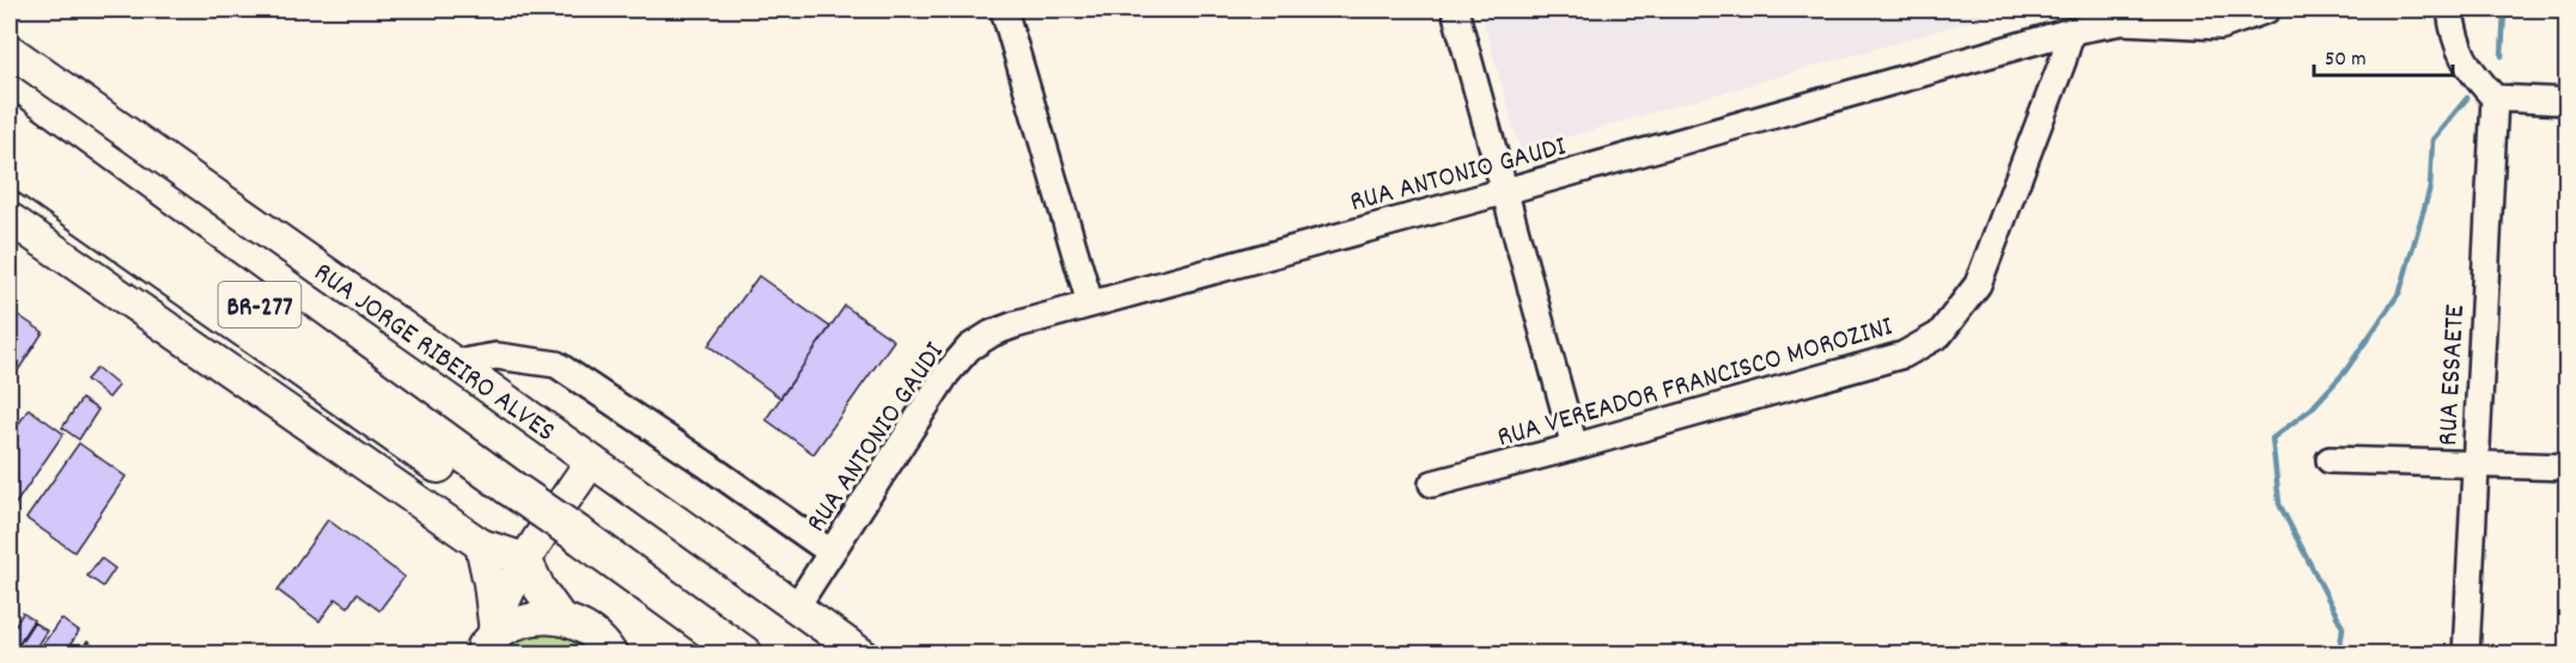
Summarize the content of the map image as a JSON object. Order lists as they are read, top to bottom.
{
  "streets": {
    "highway": ["BR-277"],
    "main road": ["RUA JORGE RIBEIRO ALVES"],
    "street": ["RUA ANTONIO GAUDI", "RUA ESSAETE", "RUA VEREADOR FRANCISCO MOROZINI"]
  },
  "crossings": [
    ["RUA ANTONIO GAUDI", "RUA JORGE RIBEIRO ALVES"],
    ["RUA ANTONIO GAUDI", "RUA VEREADOR FRANCISCO MOROZINI"]
  ],
  "scale_bar": "50 m"
}
